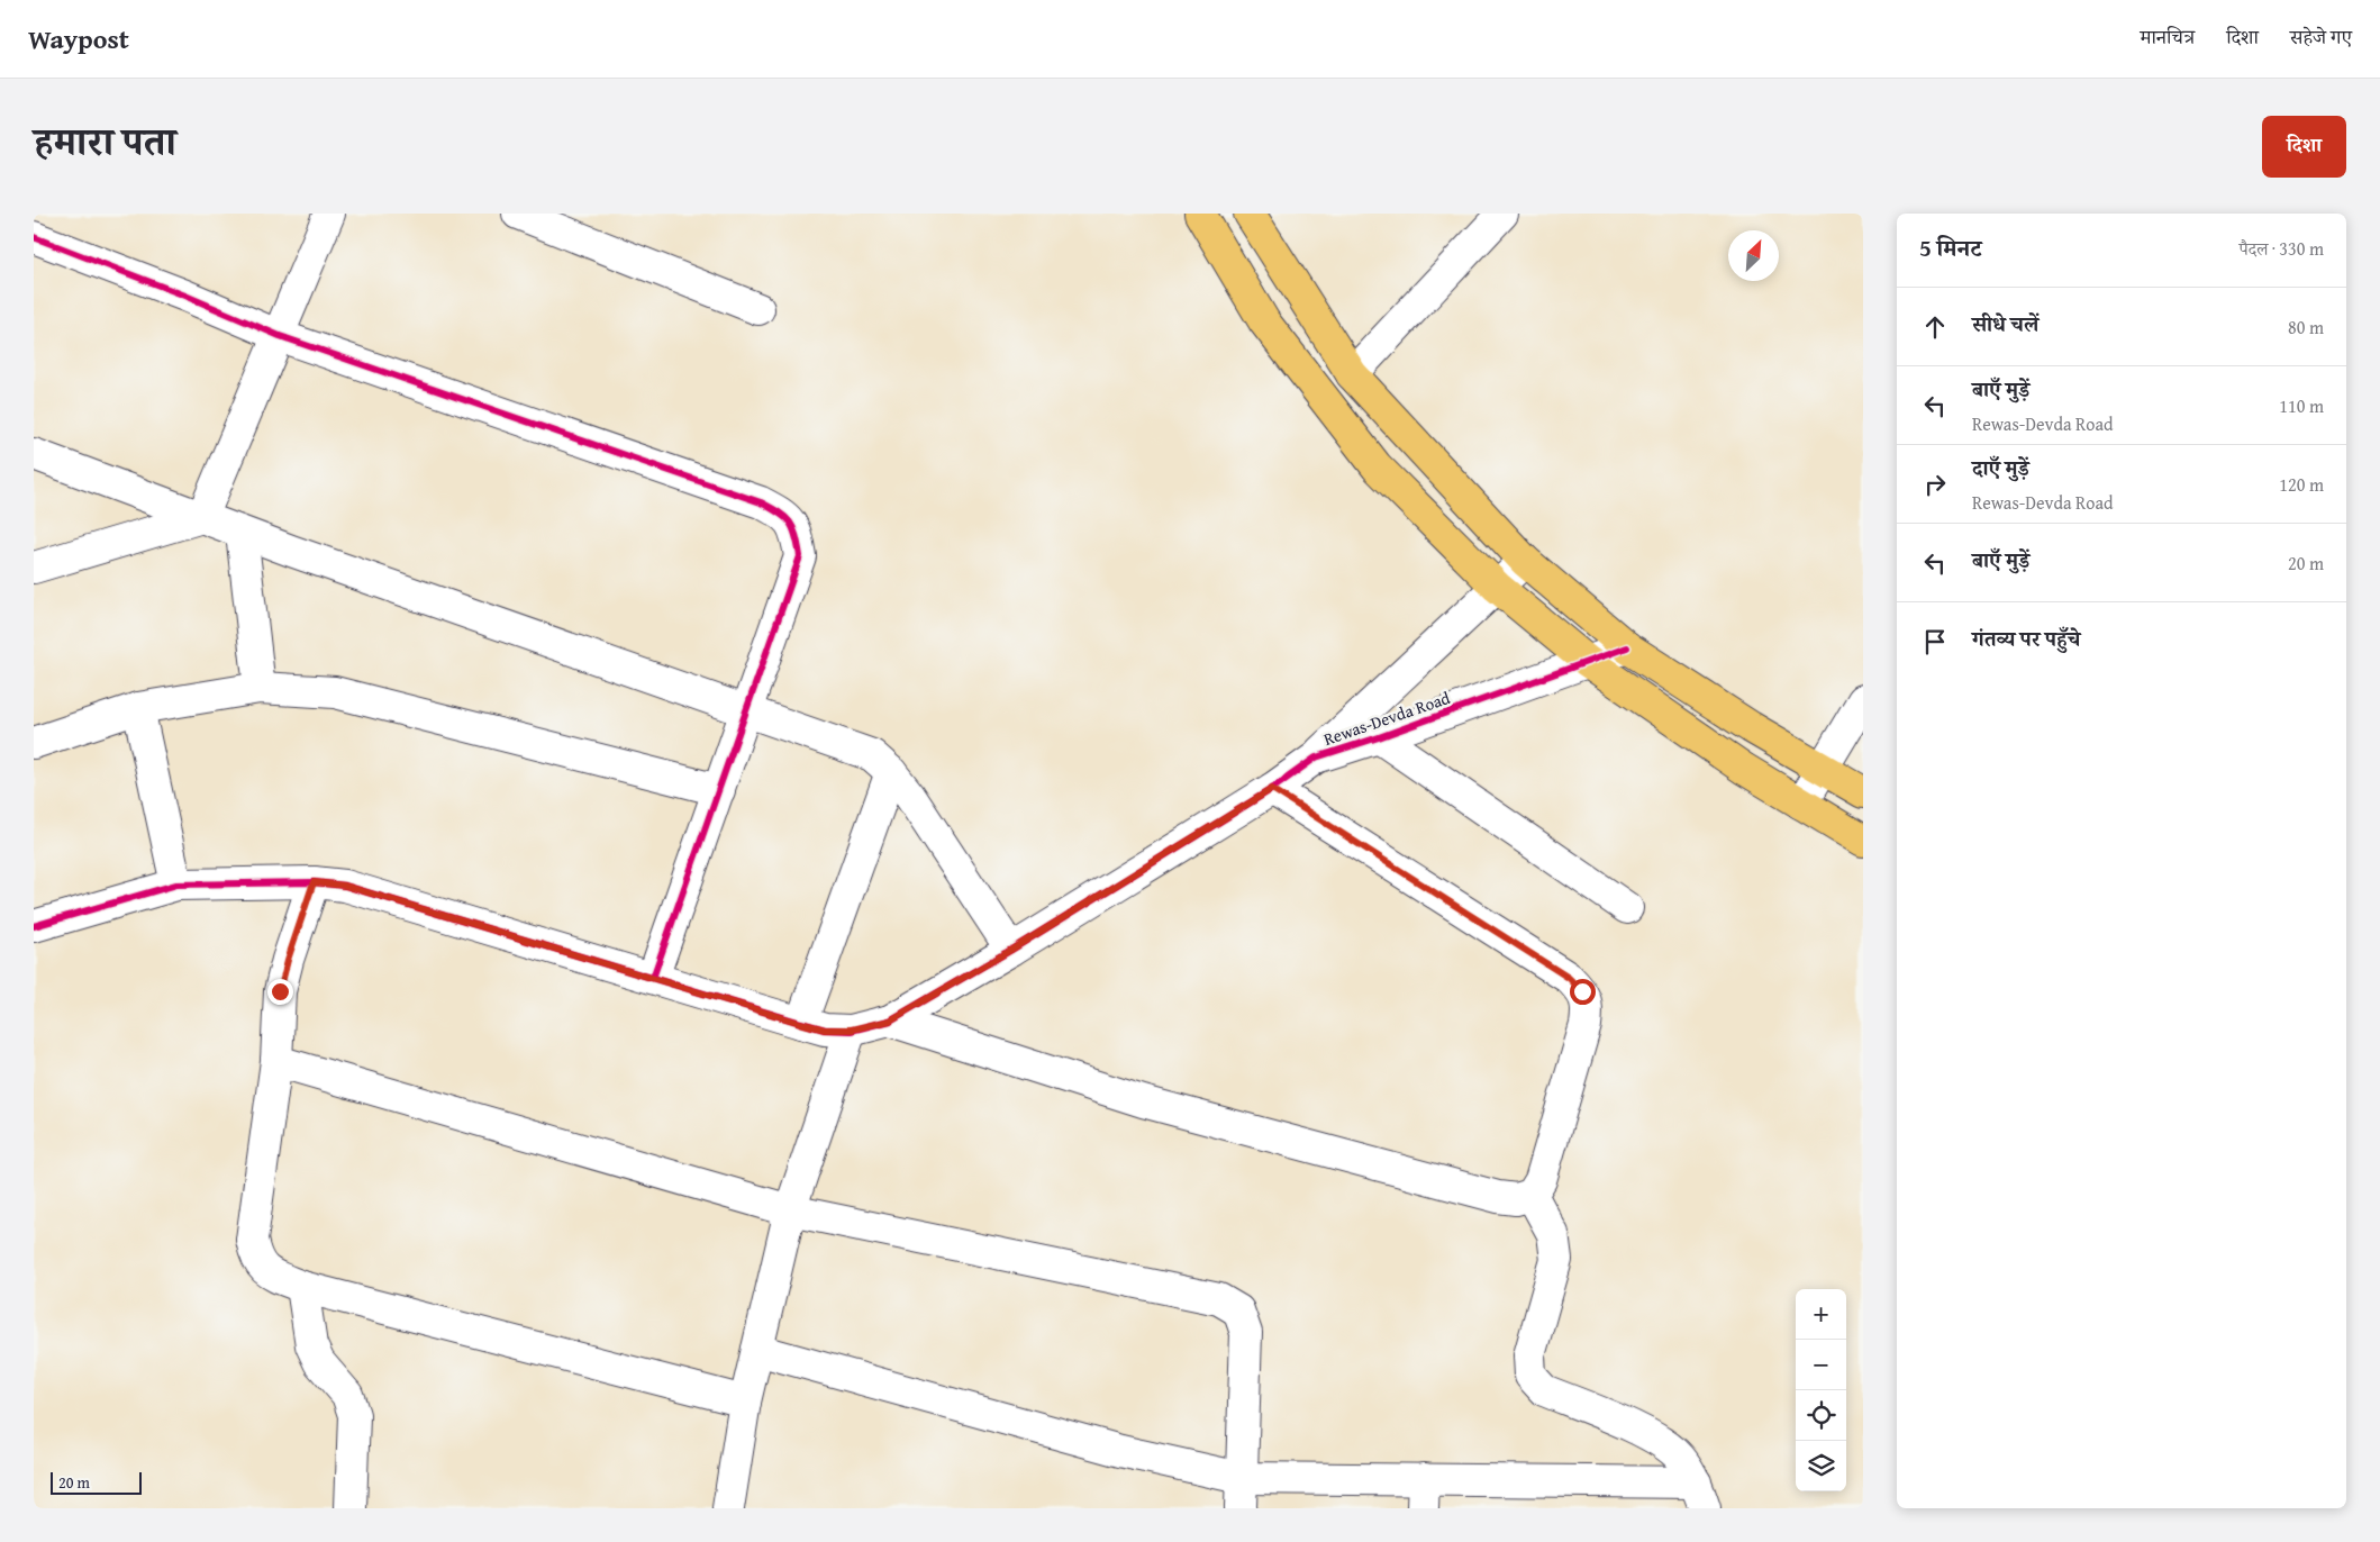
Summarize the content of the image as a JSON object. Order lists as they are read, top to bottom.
{
  "streets": {
    "street": ["Rewas-Devda Road"]
  },
  "scale_bar": "20 m",
  "north": "top right",
  "page": {
    "header": "Waypost",
    "nav": ["मानचित्र", "दिशा", "सहेजे गए"],
    "title": "हमारा पता",
    "buttons": "दिशा",
    "heading": ["5 मिनट", "पैदल · 330 m"],
    "list": [
      ["सीधे चलें", "80 m"],
      ["बाएँ मुड़ें", "Rewas-Devda Road", "110 m"],
      ["दाएँ मुड़ें", "Rewas-Devda Road", "120 m"],
      ["बाएँ मुड़ें", "20 m"],
      "गंतव्य पर पहुँचे"
    ],
    "map_buttons": ["+", "−"],
    "scale": "20 m"
  }
}
